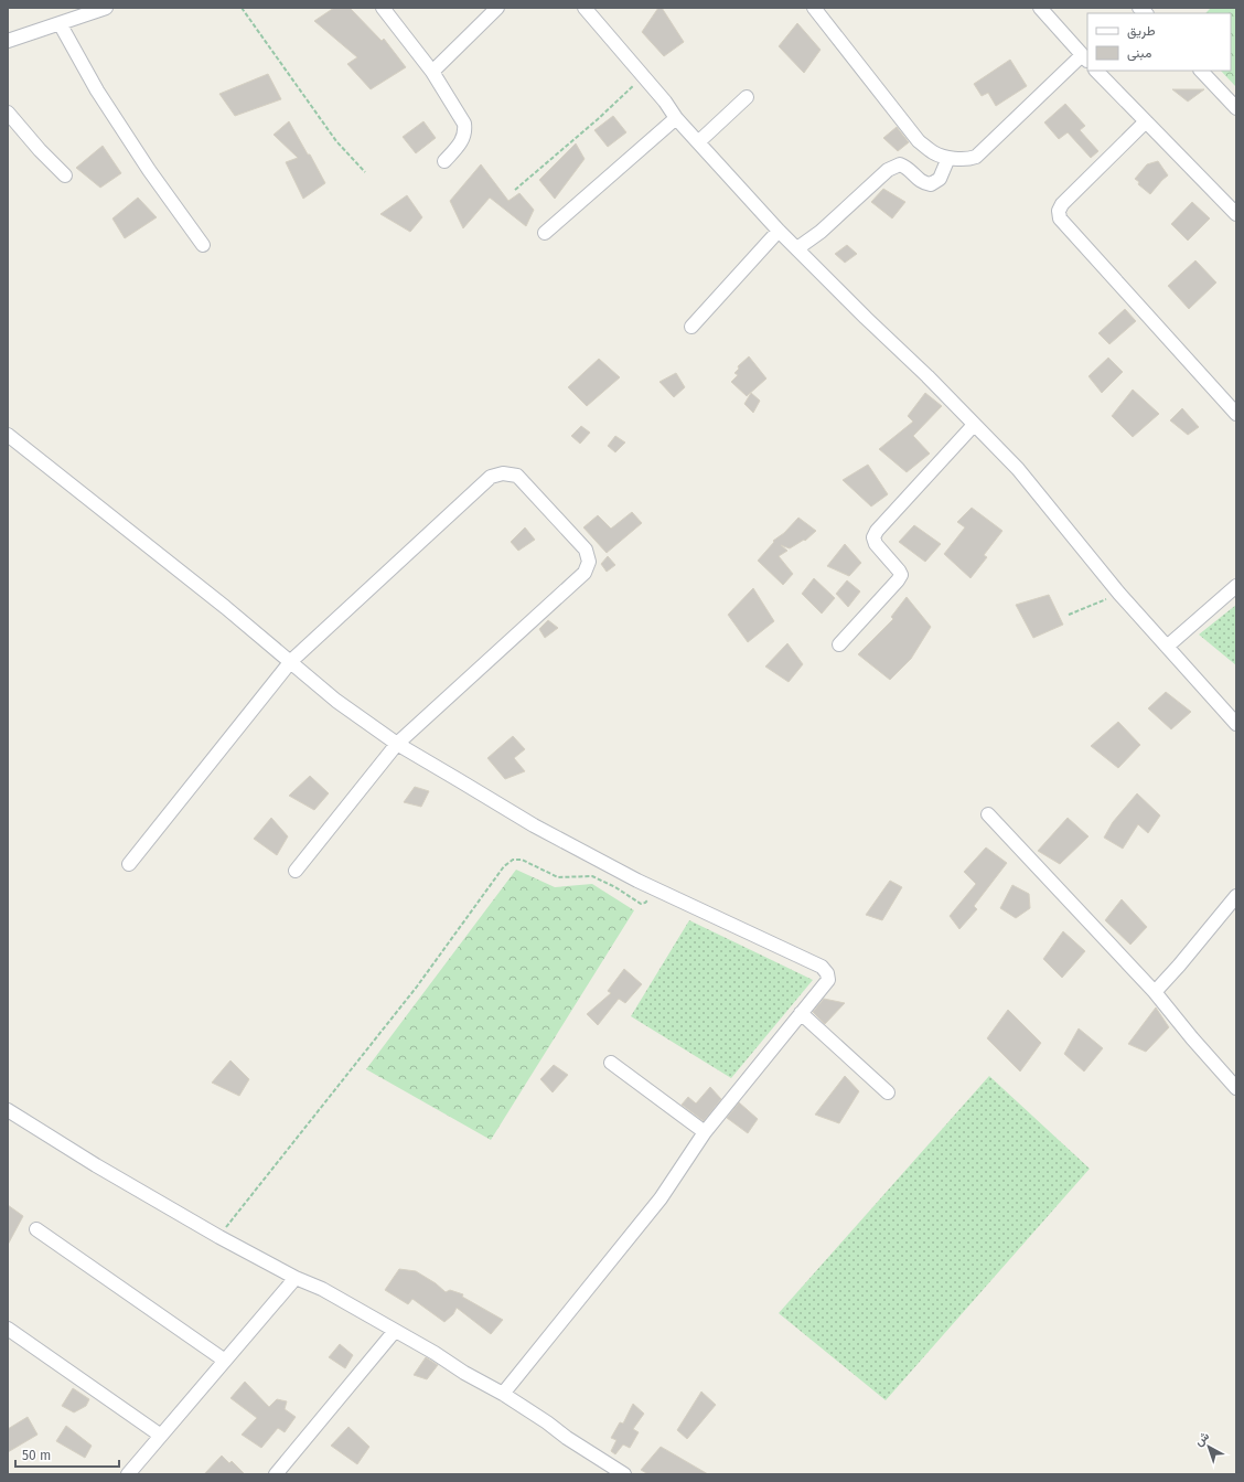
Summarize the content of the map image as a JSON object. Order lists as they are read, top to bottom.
{
  "legend": ["طريق", "مبنى"],
  "scale_bar": "50 m",
  "north": "top left"
}
